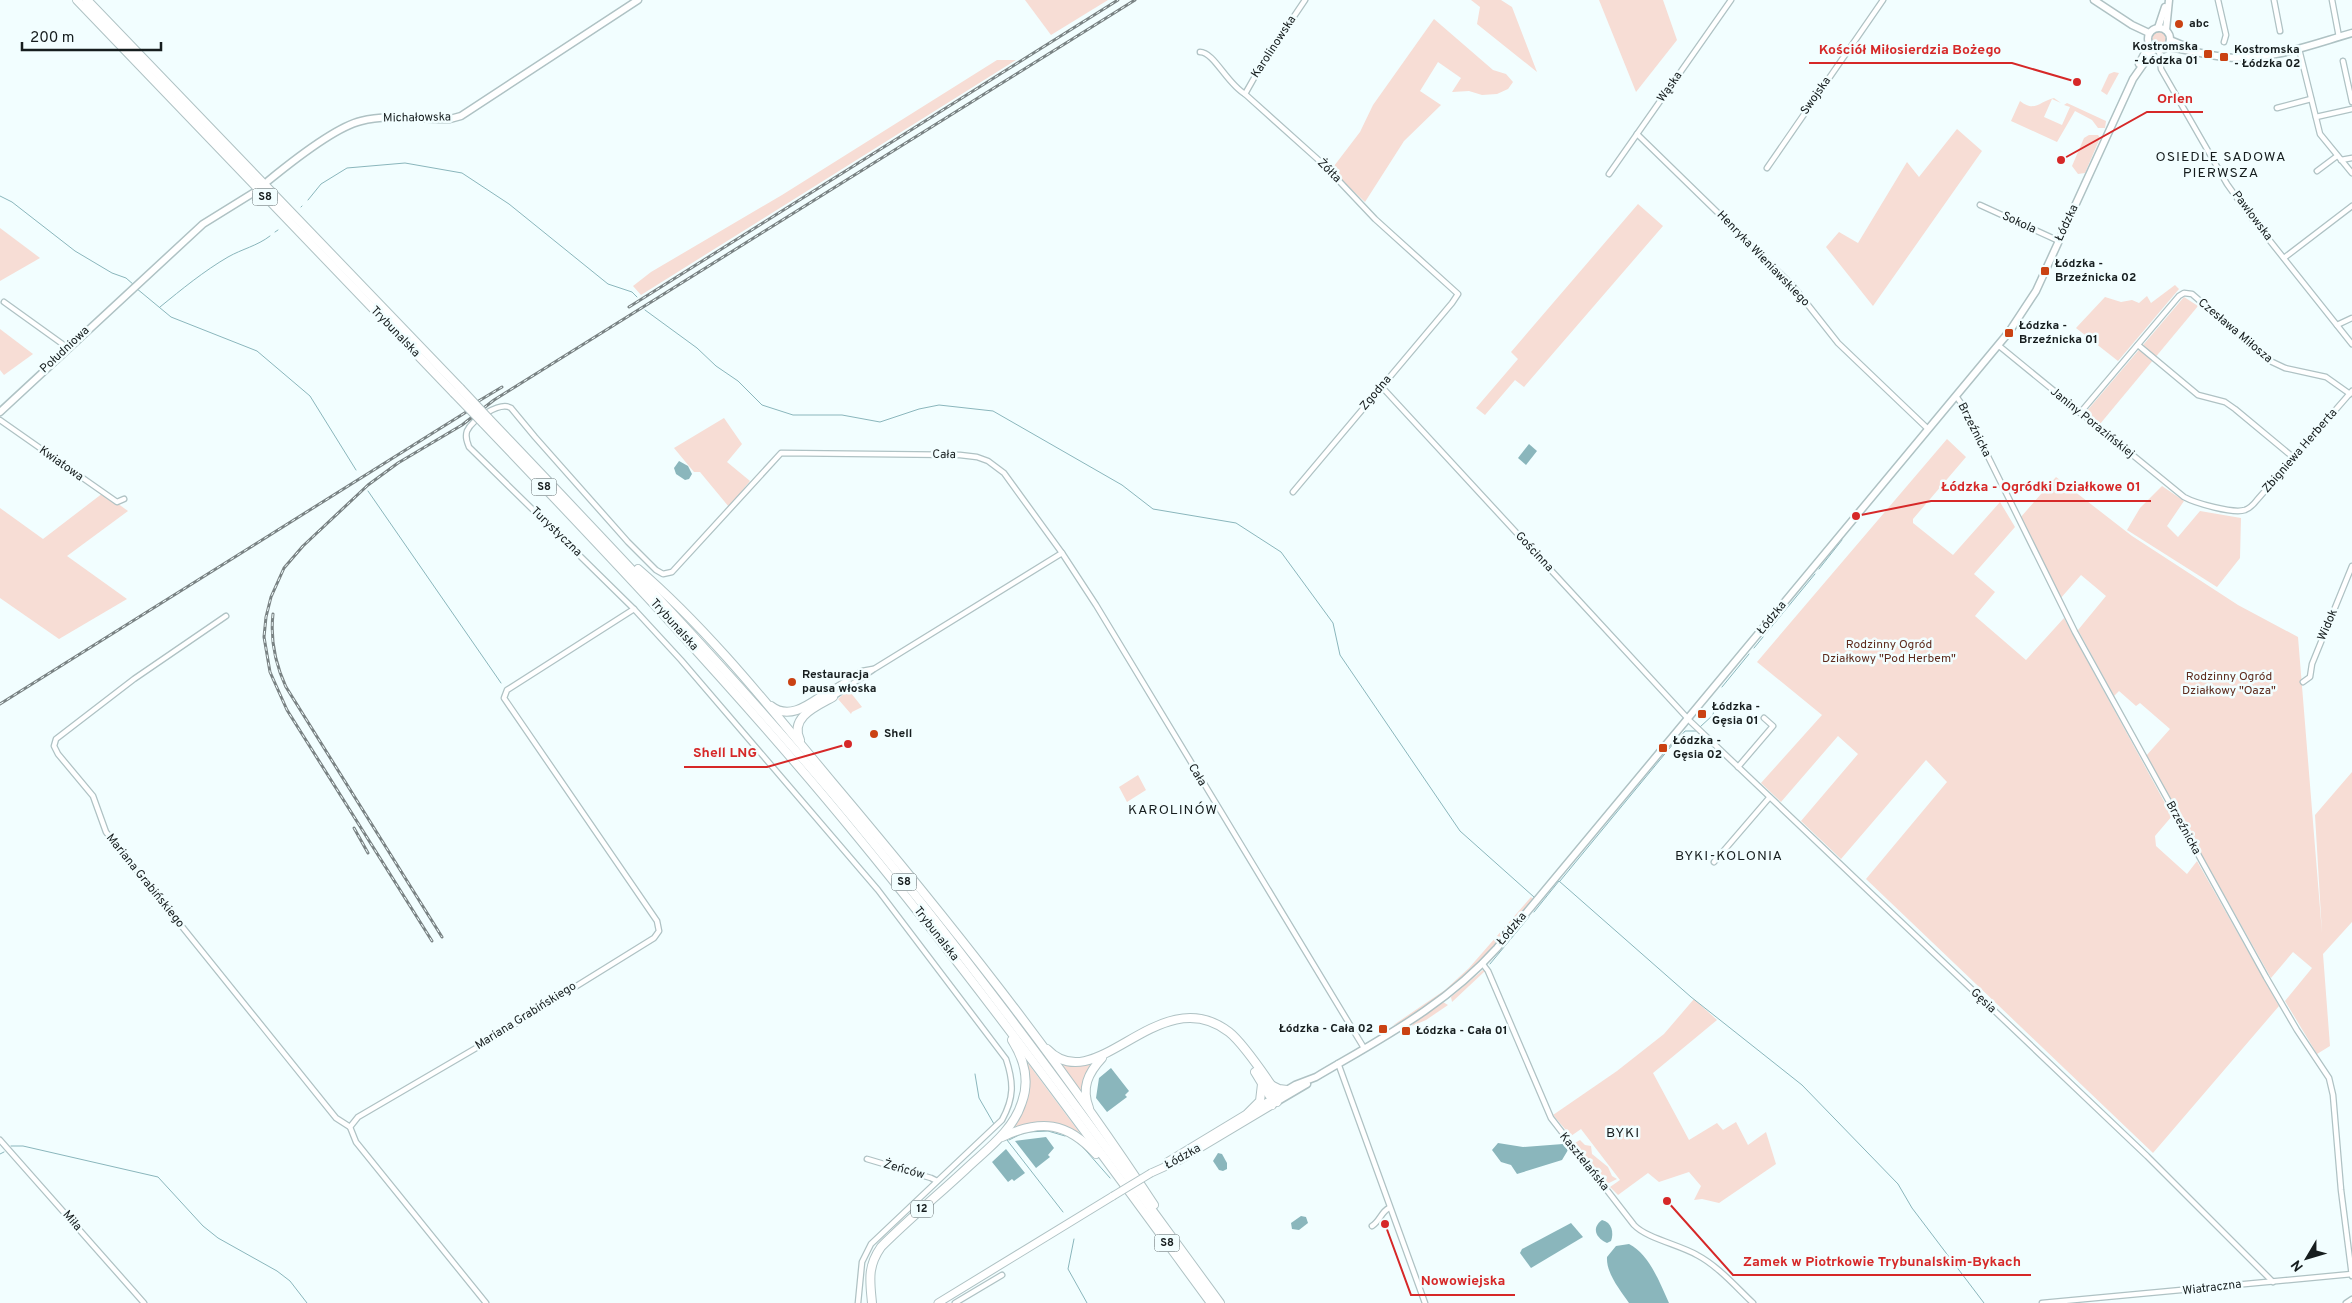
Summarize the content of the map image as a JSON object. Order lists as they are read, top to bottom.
{
  "streets": {
    "highway": ["S8", "Trybunalska", "12"],
    "main road": ["Michałowska", "Łódzka", "Południowa"],
    "street": [
      "Karolinowska",
      "Wąska",
      "Swojska",
      "Żółta",
      "Pawłowska",
      "Sokola",
      "Henryka Wieniawskiego",
      "Czesława Miłosza",
      "Zgodna",
      "Janiny Porazińskiej",
      "Brzeźnicka",
      "Zbigniewa Herberta",
      "Cała",
      "Kwiatowa",
      "Turystyczna",
      "Gościnna",
      "Widok",
      "Mariana Grabińskiego",
      "Gęsia",
      "Kasztelańska",
      "Żeńców",
      "Miła",
      "Wiatraczna"
    ]
  },
  "crossings": [
    ["Karolinowska", "Żółta"],
    ["Wąska", "Henryka Wieniawskiego"],
    ["Żółta", "Zgodna"],
    ["Pawłowska", "Łódzka"],
    ["Sokola", "Łódzka"],
    ["Łódzka", "Henryka Wieniawskiego"],
    ["Łódzka", "Janiny Porazińskiej"],
    ["Łódzka", "Brzeźnicka"],
    ["Łódzka", "Cała"],
    ["Łódzka", "Gościnna"],
    ["Łódzka", "Gęsia"],
    ["Łódzka", "Kasztelańska"],
    ["Czesława Miłosza", "Janiny Porazińskiej"],
    ["Czesława Miłosza", "Zbigniewa Herberta"],
    ["Trybunalska", "12"],
    ["Zgodna", "Gościnna"],
    ["Janiny Porazińskiej", "Zbigniewa Herberta"],
    ["Brzeźnicka", "Wiatraczna"],
    ["Cała", "Turystyczna"],
    ["Turystyczna", "Mariana Grabińskiego"],
    ["Gościnna", "Gęsia"],
    ["Gęsia", "Wiatraczna"]
  ],
  "districts": [
    "OSIEDLE SADOWA PIERWSZA",
    "KAROLINÓW",
    "BYKI-KOLONIA",
    "BYKI"
  ],
  "parks": ["Rodzinny Ogród Działkowy \"Pod Herbem\"", "Rodzinny Ogród Działkowy \"Oaza\""],
  "places": {
    "other": [
      "abc",
      "Kościół Miłosierdzia Bożego",
      "Orlen",
      "Łódzka - Ogródki Działkowe 01",
      "Restauracja pausa włoska",
      "Shell",
      "Shell LNG",
      "Zamek w Piotrkowie Trybunalskim-Bykach",
      "Nowowiejska"
    ],
    "transit": [
      "Kostromska - Łódzka 01",
      "Kostromska - Łódzka 02",
      "Łódzka - Brzeźnicka 02",
      "Łódzka - Brzeźnicka 01",
      "Łódzka - Gęsia 01",
      "Łódzka - Gęsia 02",
      "Łódzka - Cała 02",
      "Łódzka - Cała 01"
    ]
  },
  "scale_bar": "200 m",
  "north": "bottom left"
}
